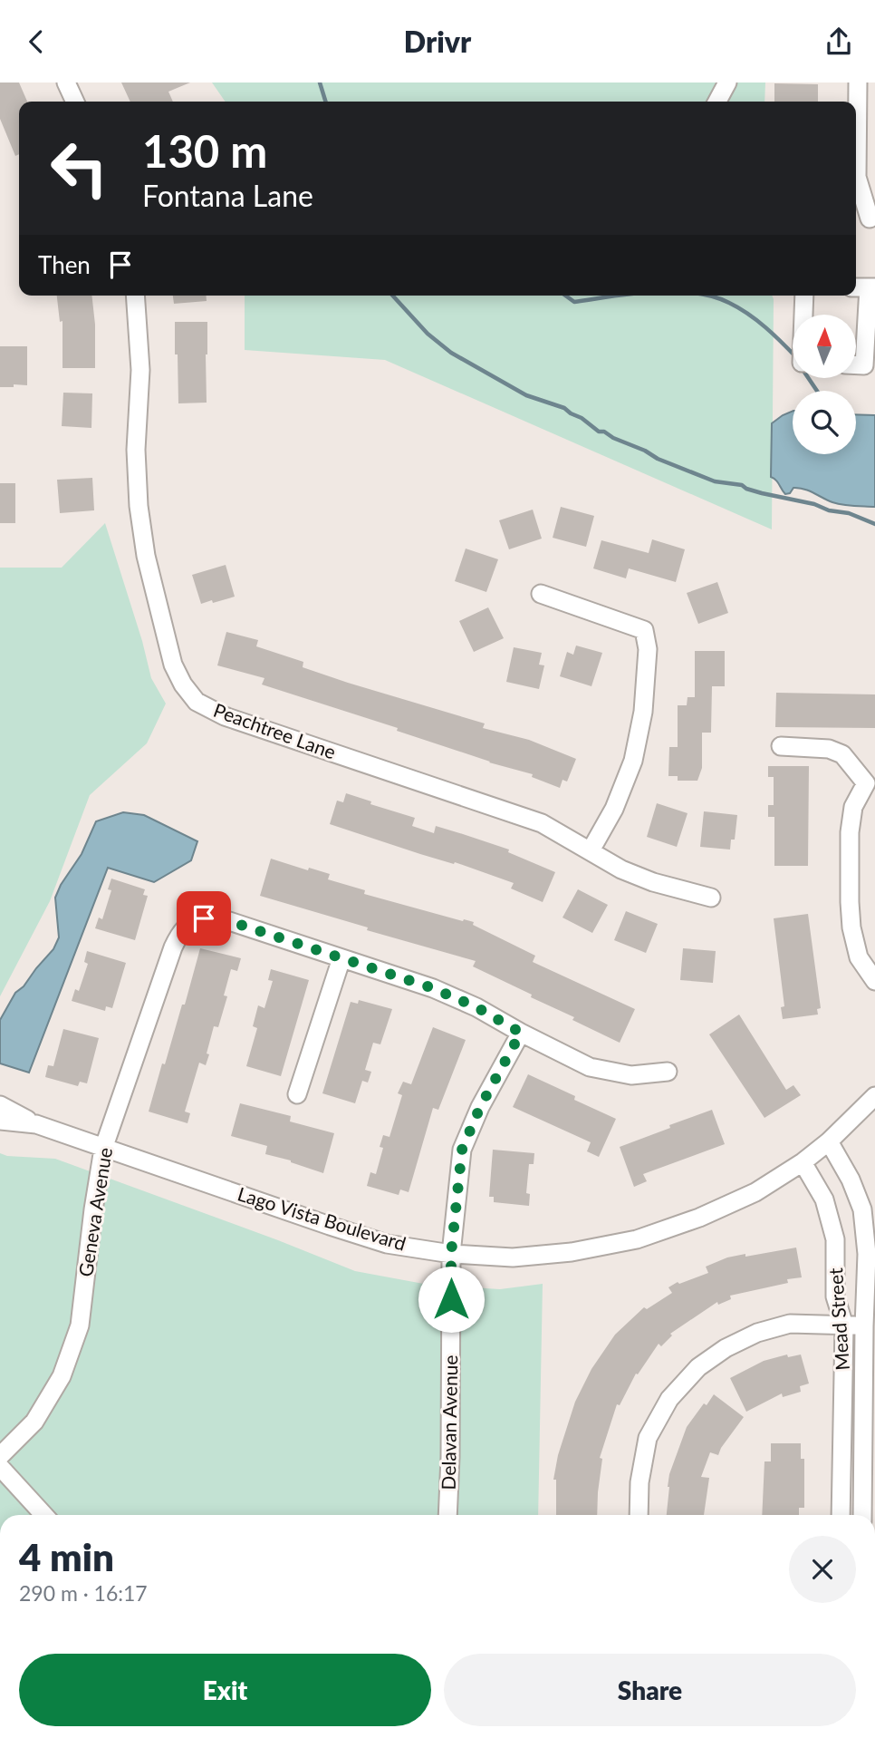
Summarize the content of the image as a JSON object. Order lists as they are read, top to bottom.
{
  "streets": {
    "street": [
      "Peachtree Lane",
      "Geneva Avenue",
      "Lago Vista Boulevard",
      "Mead Street",
      "Delavan Avenue"
    ]
  },
  "crossings": [
    ["Geneva Avenue", "Lago Vista Boulevard"],
    ["Lago Vista Boulevard", "Mead Street"],
    ["Lago Vista Boulevard", "Delavan Avenue"]
  ],
  "north": "top",
  "page": {
    "header": "Drivr",
    "turn": ["130 m", "Fontana Lane"],
    "then": "Then",
    "heading": ["4 min", "290 m · 16:17"],
    "buttons": ["Exit", "Share"]
  }
}
